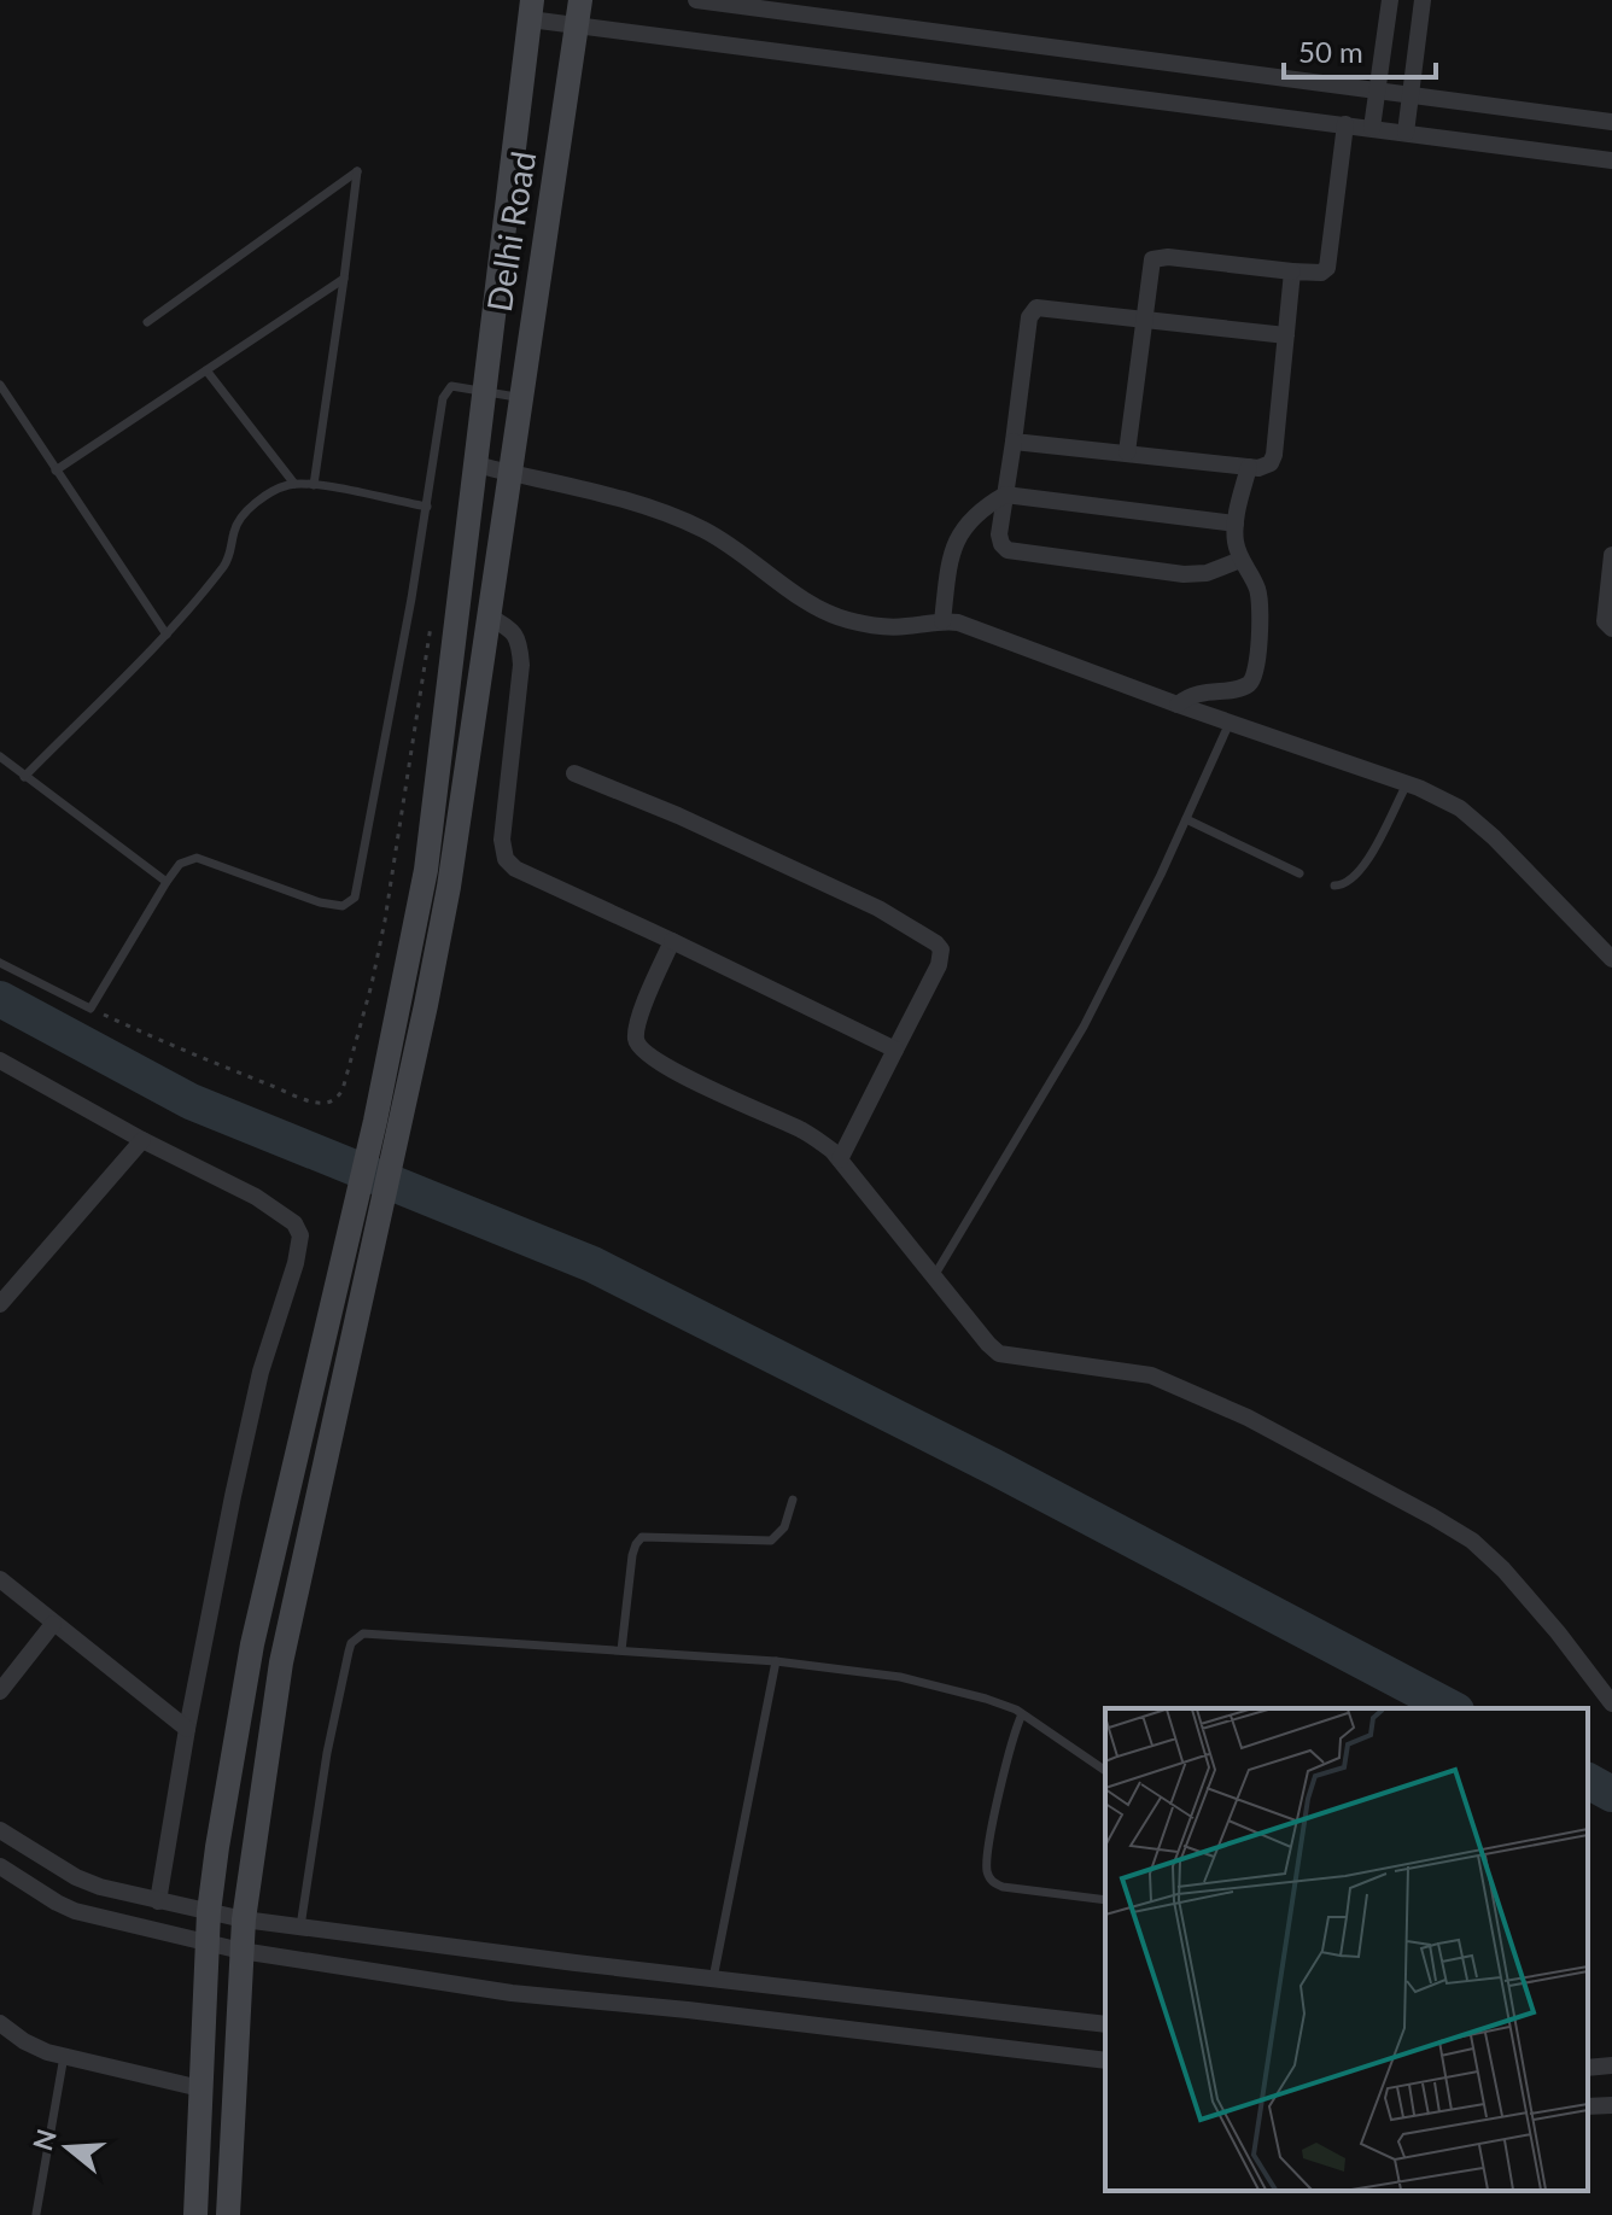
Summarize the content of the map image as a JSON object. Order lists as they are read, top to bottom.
{
  "streets": {
    "main road": ["Delhi Road"]
  },
  "scale_bar": "50 m",
  "north": "left"
}
